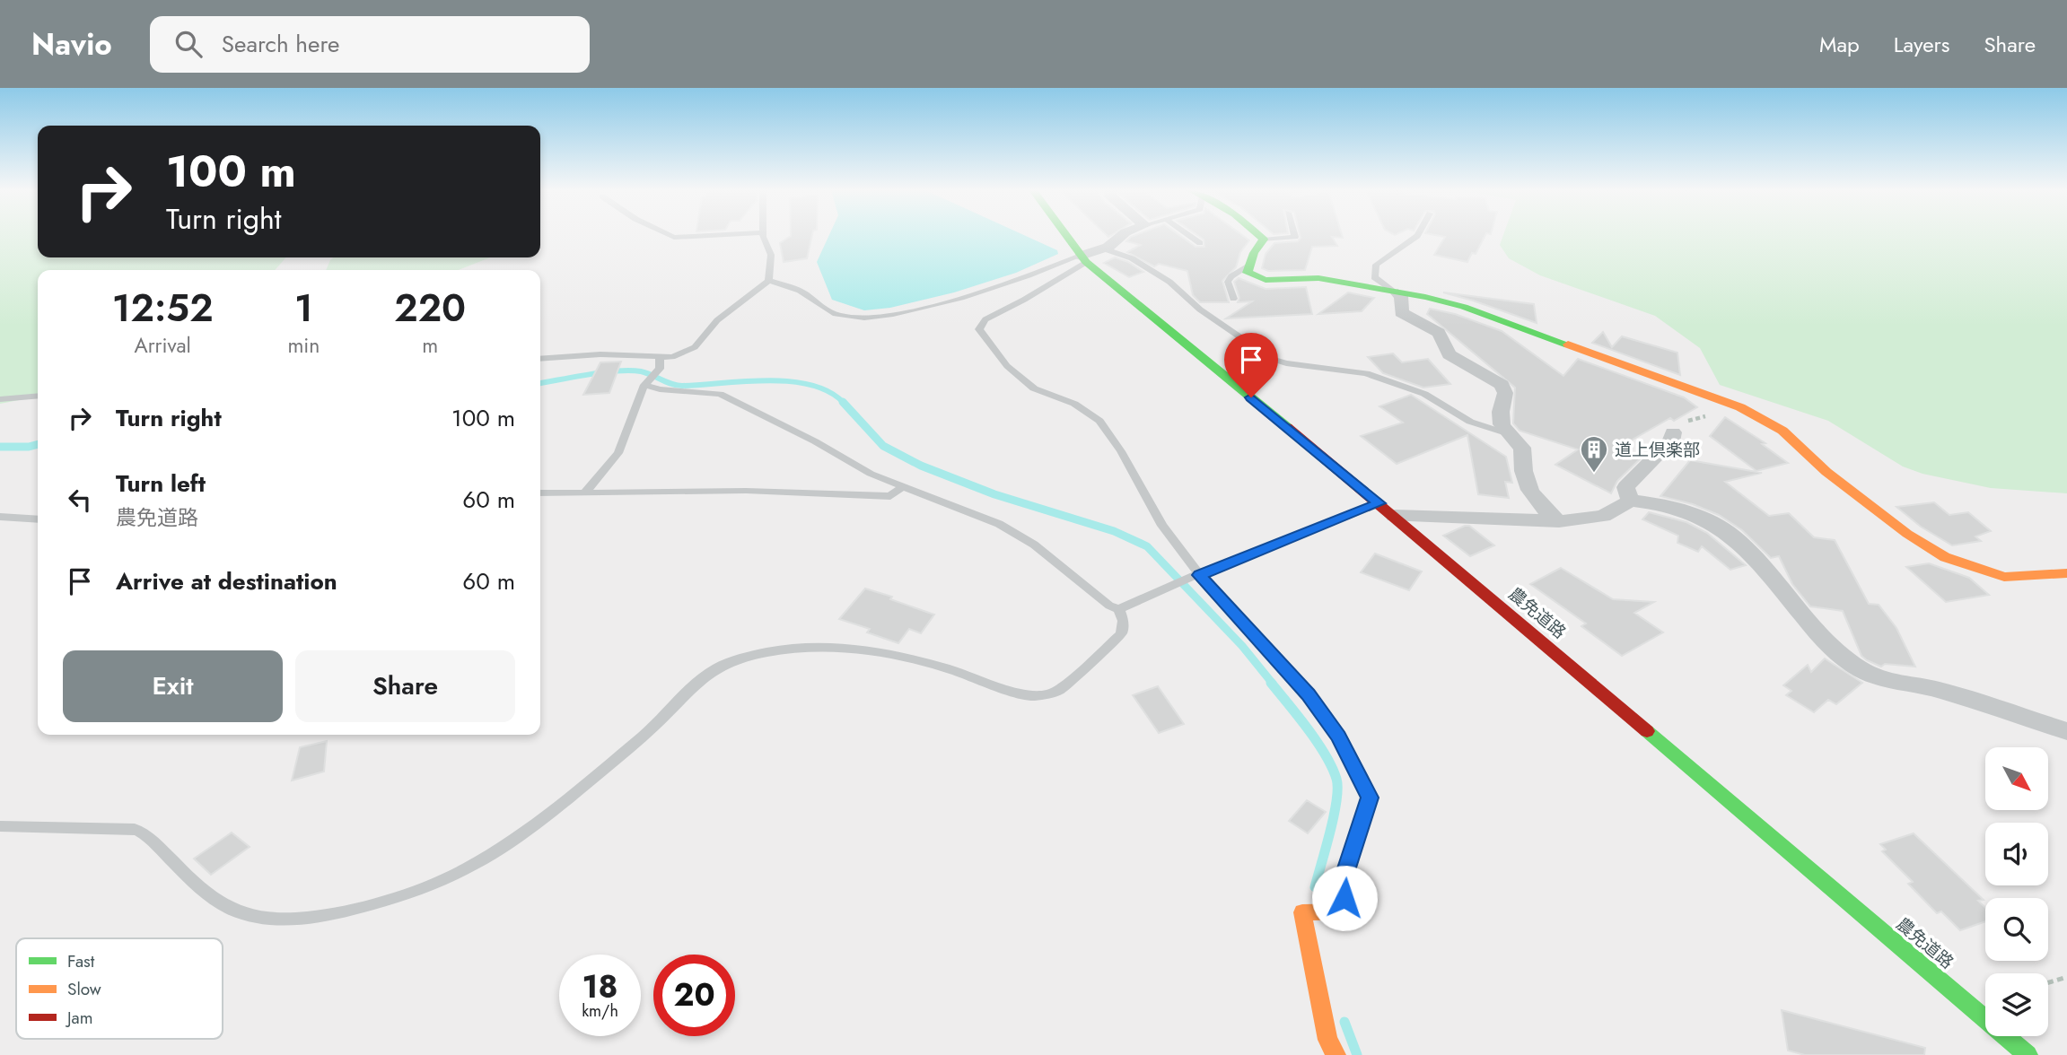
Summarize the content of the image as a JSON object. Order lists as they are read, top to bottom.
{
  "streets": {
    "street": ["農免道路"]
  },
  "places": {
    "building": ["道上倶楽部"]
  },
  "legend": ["Fast", "Slow", "Jam"],
  "north": "bottom right",
  "page": {
    "header": "Navio",
    "search": "Search here",
    "nav": ["Map", "Layers", "Share"],
    "turn": ["100 m", "Turn right"],
    "eta": [
      "12:52",
      "Arrival",
      "1",
      "min",
      "220",
      "m"
    ],
    "list": [
      {
        "name": "Turn right",
        "value": "100 m"
      },
      {
        "name": "Turn left",
        "note": "農免道路",
        "value": "60 m"
      },
      {
        "name": "Arrive at destination",
        "value": "60 m"
      }
    ],
    "buttons": ["Exit", "Share"],
    "speed": "18 km/h",
    "limit": "20"
  }
}
